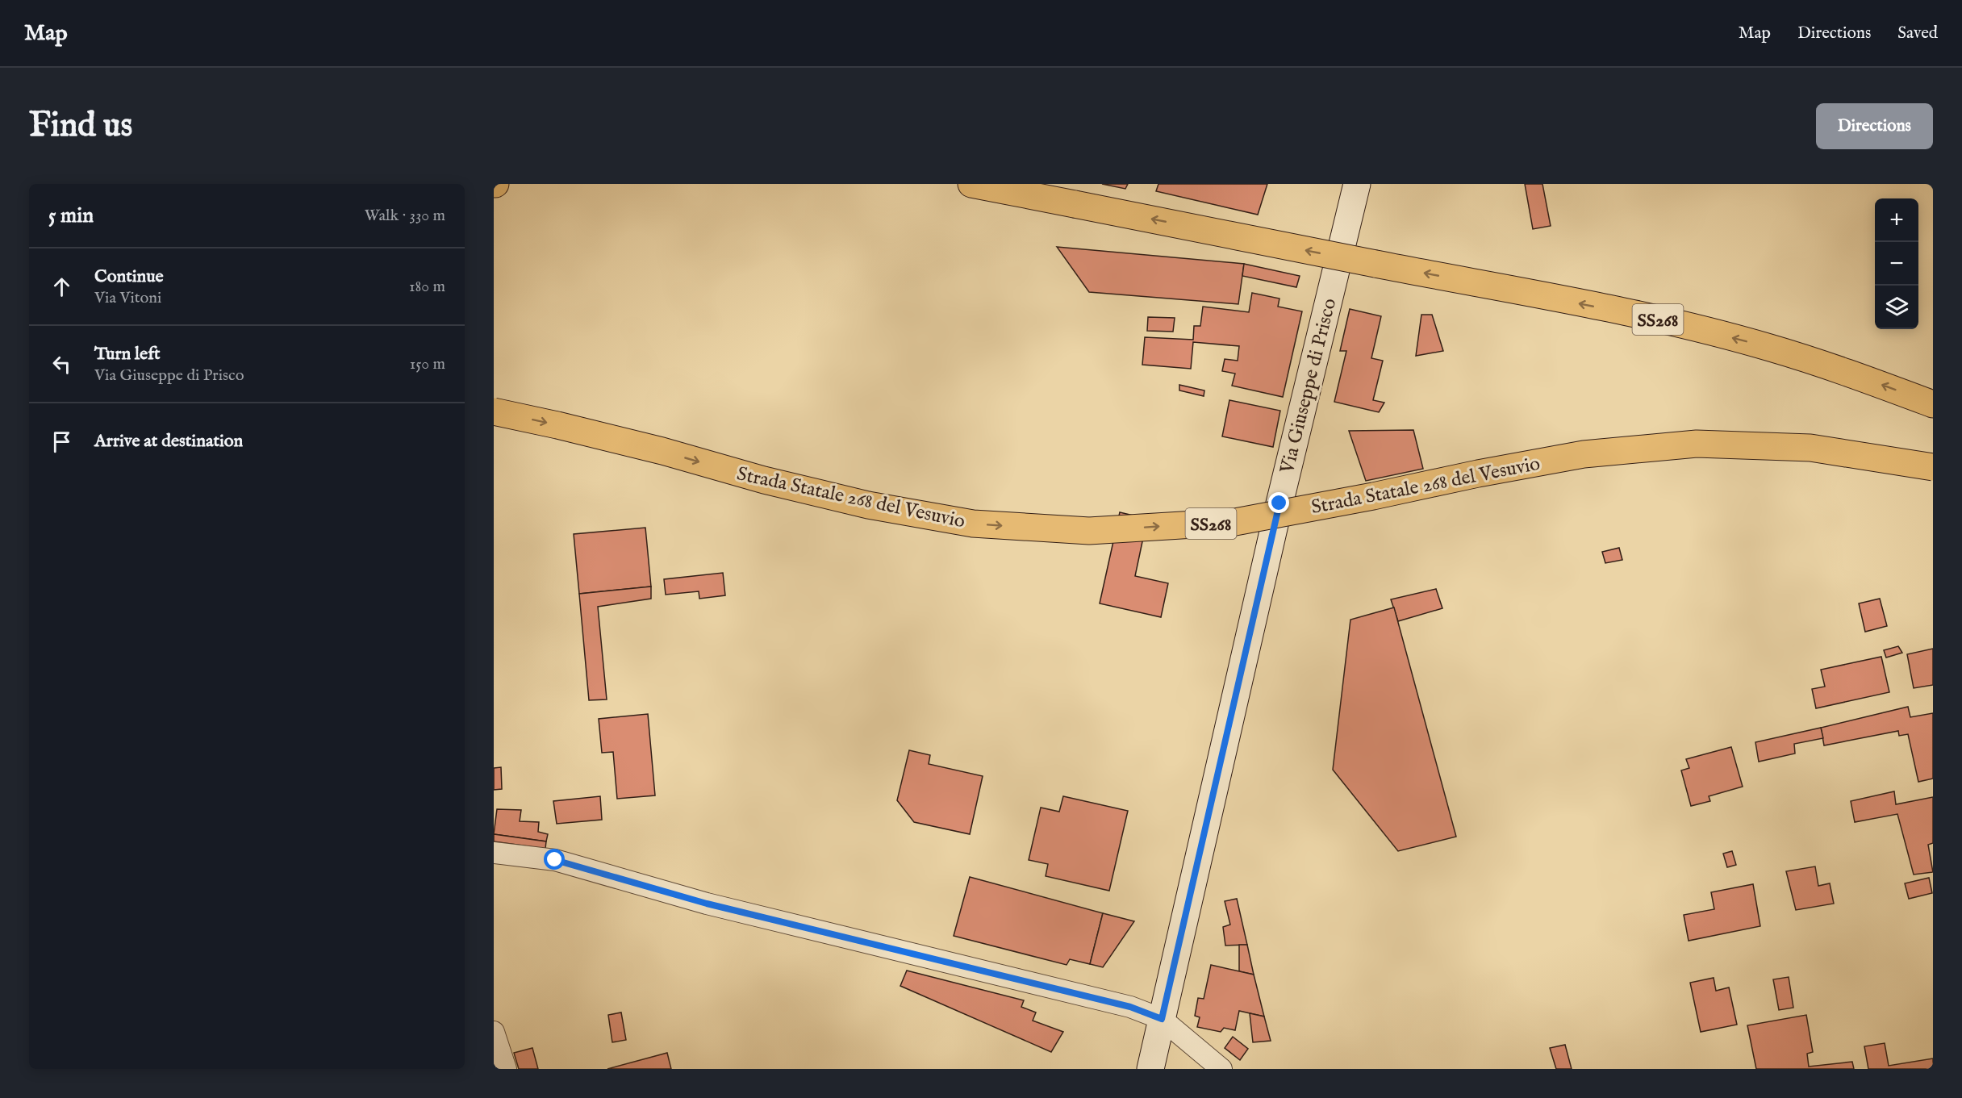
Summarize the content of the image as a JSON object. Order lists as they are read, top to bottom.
{
  "streets": {
    "highway": ["SS268", "Strada Statale 268 del Vesuvio"],
    "main road": ["Via Giuseppe di Prisco"]
  },
  "page": {
    "header": "Map",
    "nav": ["Map", "Directions", "Saved"],
    "buttons": "Directions",
    "title": "Find us",
    "heading": ["5 min", "Walk · 330 m"],
    "map_buttons": ["+", "−"],
    "list": [
      ["Continue", "Via Vitoni", "180 m"],
      ["Turn left", "Via Giuseppe di Prisco", "150 m"],
      "Arrive at destination"
    ]
  }
}
